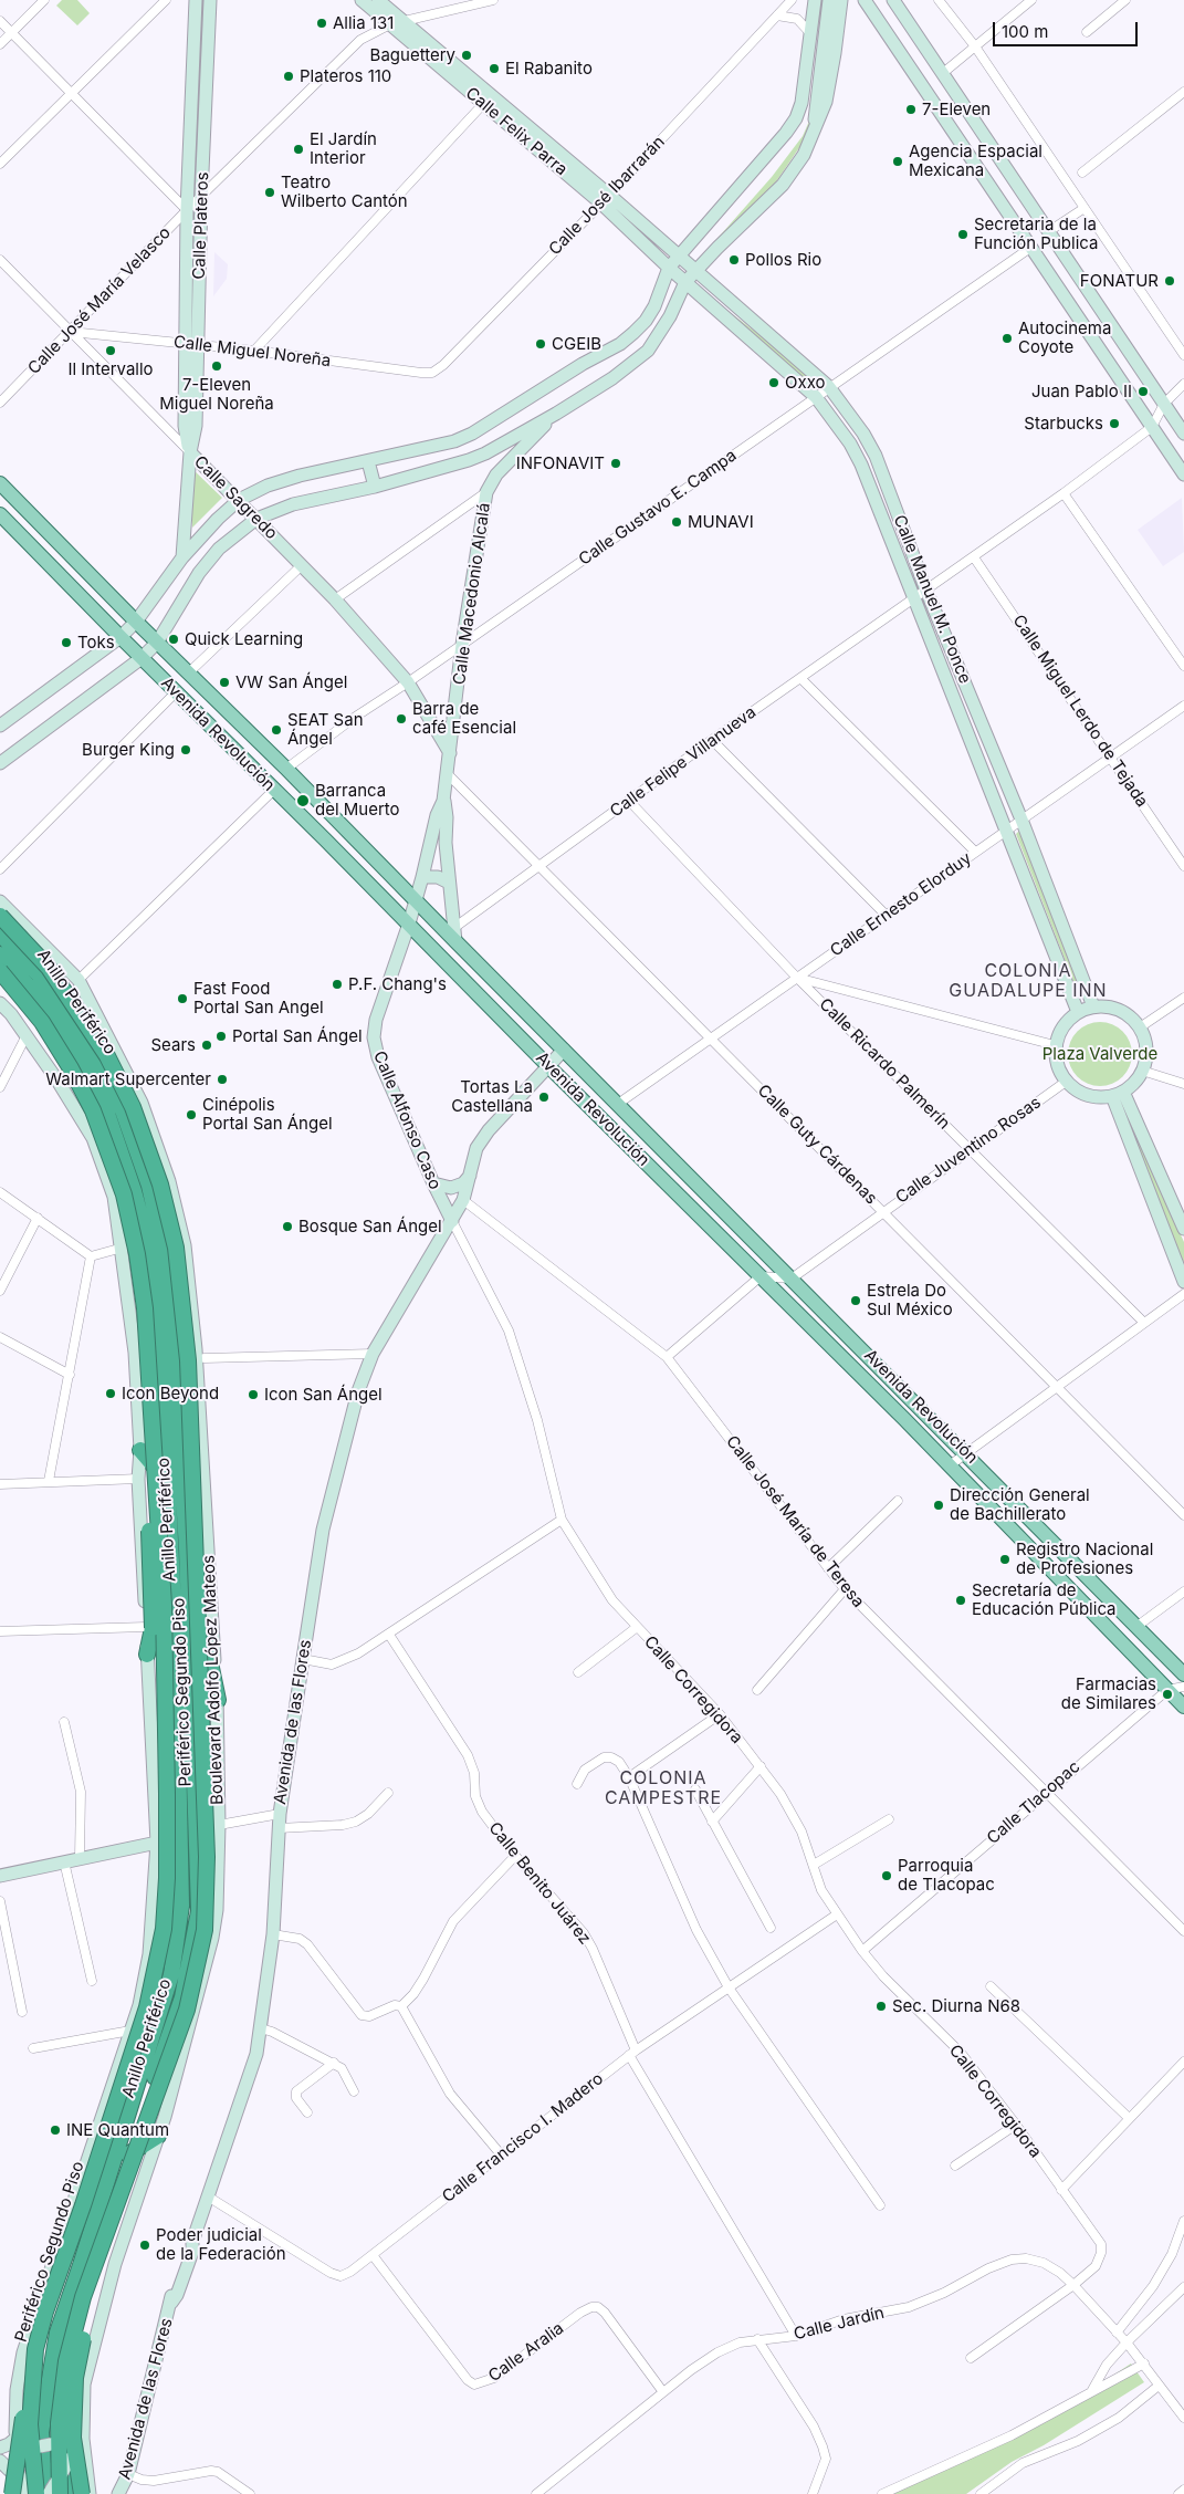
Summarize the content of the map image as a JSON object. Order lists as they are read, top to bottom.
{
  "streets": {
    "highway": ["Anillo Periférico", "Periférico Segundo Piso"],
    "main road": [
      "Calle Felix Parra",
      "Calle Plateros",
      "Calle Sagredo",
      "Calle Macedonio Alcalá",
      "Calle Manuel M. Ponce",
      "Avenida Revolución",
      "Calle Alfonso Caso",
      "Boulevard Adolfo López Mateos",
      "Avenida de las Flores"
    ],
    "street": [
      "Calle José Ibarrarán",
      "Calle José María Velasco",
      "Calle Miguel Noreña",
      "Calle Gustavo E. Campa",
      "Calle Miguel Lerdo de Tejada",
      "Calle Felipe Villanueva",
      "Calle Ernesto Elorduy",
      "Calle Ricardo Palmerín",
      "Calle Guty Cárdenas",
      "Calle Juventino Rosas",
      "Calle José María de Teresa",
      "Calle Corregidora",
      "Calle Tlacopac",
      "Calle Benito Juárez",
      "Calle Francisco I. Madero",
      "Calle Jardín",
      "Calle Aralia"
    ]
  },
  "crossings": [
    ["Calle Felix Parra", "Calle José Ibarrarán"],
    ["Calle Felix Parra", "Calle José María Velasco"],
    ["Calle Felix Parra", "Calle Manuel M. Ponce"],
    ["Calle José Ibarrarán", "Calle Miguel Noreña"],
    ["Calle Plateros", "Calle José María Velasco"],
    ["Calle Plateros", "Calle Miguel Noreña"],
    ["Calle Plateros", "Calle Sagredo"],
    ["Calle José María Velasco", "Calle Miguel Noreña"],
    ["Calle José María Velasco", "Calle Sagredo"],
    ["Calle Miguel Noreña", "Calle Sagredo"],
    ["Calle Sagredo", "Calle Gustavo E. Campa"],
    ["Calle Sagredo", "Calle Macedonio Alcalá"],
    ["Calle Gustavo E. Campa", "Calle Macedonio Alcalá"],
    ["Calle Gustavo E. Campa", "Calle Manuel M. Ponce"],
    ["Calle Gustavo E. Campa", "Avenida Revolución"],
    ["Calle Macedonio Alcalá", "Avenida Revolución"],
    ["Calle Macedonio Alcalá", "Calle Felipe Villanueva"],
    ["Calle Macedonio Alcalá", "Calle Alfonso Caso"],
    ["Calle Macedonio Alcalá", "Calle Guty Cárdenas"],
    ["Calle Manuel M. Ponce", "Calle Felipe Villanueva"],
    ["Calle Manuel M. Ponce", "Calle Ernesto Elorduy"],
    ["Calle Manuel M. Ponce", "Calle Juventino Rosas"],
    ["Calle Miguel Lerdo de Tejada", "Calle Felipe Villanueva"],
    ["Calle Miguel Lerdo de Tejada", "Calle Ernesto Elorduy"],
    ["Avenida Revolución", "Calle Ernesto Elorduy"],
    ["Avenida Revolución", "Calle Alfonso Caso"],
    ["Avenida Revolución", "Calle Juventino Rosas"],
    ["Avenida Revolución", "Calle Tlacopac"],
    ["Calle Felipe Villanueva", "Calle Ricardo Palmerín"],
    ["Calle Felipe Villanueva", "Calle Guty Cárdenas"],
    ["Calle Ernesto Elorduy", "Calle Ricardo Palmerín"],
    ["Calle Ernesto Elorduy", "Calle Guty Cárdenas"],
    ["Anillo Periférico", "Periférico Segundo Piso"],
    ["Calle Ricardo Palmerín", "Calle Juventino Rosas"],
    ["Calle Alfonso Caso", "Calle Corregidora"],
    ["Calle Alfonso Caso", "Avenida de las Flores"],
    ["Calle Guty Cárdenas", "Calle Juventino Rosas"],
    ["Calle José María de Teresa", "Calle Tlacopac"],
    ["Calle Corregidora", "Avenida de las Flores"],
    ["Calle Corregidora", "Calle Tlacopac"],
    ["Calle Corregidora", "Calle Francisco I. Madero"],
    ["Calle Corregidora", "Calle Jardín"],
    ["Avenida de las Flores", "Calle Francisco I. Madero"],
    ["Calle Benito Juárez", "Calle Francisco I. Madero"],
    ["Calle Benito Juárez", "Calle Jardín"],
    ["Calle Francisco I. Madero", "Calle Aralia"],
    ["Calle Jardín", "Calle Aralia"]
  ],
  "districts": ["COLONIA GUADALUPE INN", "COLONIA CAMPESTRE"],
  "parks": ["Plaza Valverde"],
  "places": [
    "Allia 131",
    "Baguettery",
    "El Rabanito",
    "Plateros 110",
    "7-Eleven",
    "El Jardín Interior",
    "Agencia Espacial Mexicana",
    "Teatro Wilberto Cantón",
    "Secretaria de la Función Publica",
    "Pollos Rio",
    "FONATUR",
    "Autocinema Coyote",
    "CGEIB",
    "Il Intervallo",
    "7-Eleven Miguel Noreña",
    "Oxxo",
    "Juan Pablo II",
    "Starbucks",
    "INFONAVIT",
    "MUNAVI",
    "Quick Learning",
    "Toks",
    "VW San Ángel",
    "Barra de café Esencial",
    "SEAT San Ángel",
    "Burger King",
    "Barranca del Muerto",
    "P.F. Chang's",
    "Fast Food Portal San Angel",
    "Portal San Ángel",
    "Sears",
    "Walmart Supercenter",
    "Tortas La Castellana",
    "Cinépolis Portal San Ángel",
    "Bosque San Ángel",
    "Estrela Do Sul México",
    "Icon Beyond",
    "Icon San Ángel",
    "Dirección General de Bachillerato",
    "Registro Nacional de Profesiones",
    "Secretaría de Educación Pública",
    "Farmacias de Similares",
    "Parroquia de Tlacopac",
    "Sec. Diurna N68",
    "INE Quantum",
    "Poder judicial de la Federación"
  ],
  "scale_bar": "100 m"
}
